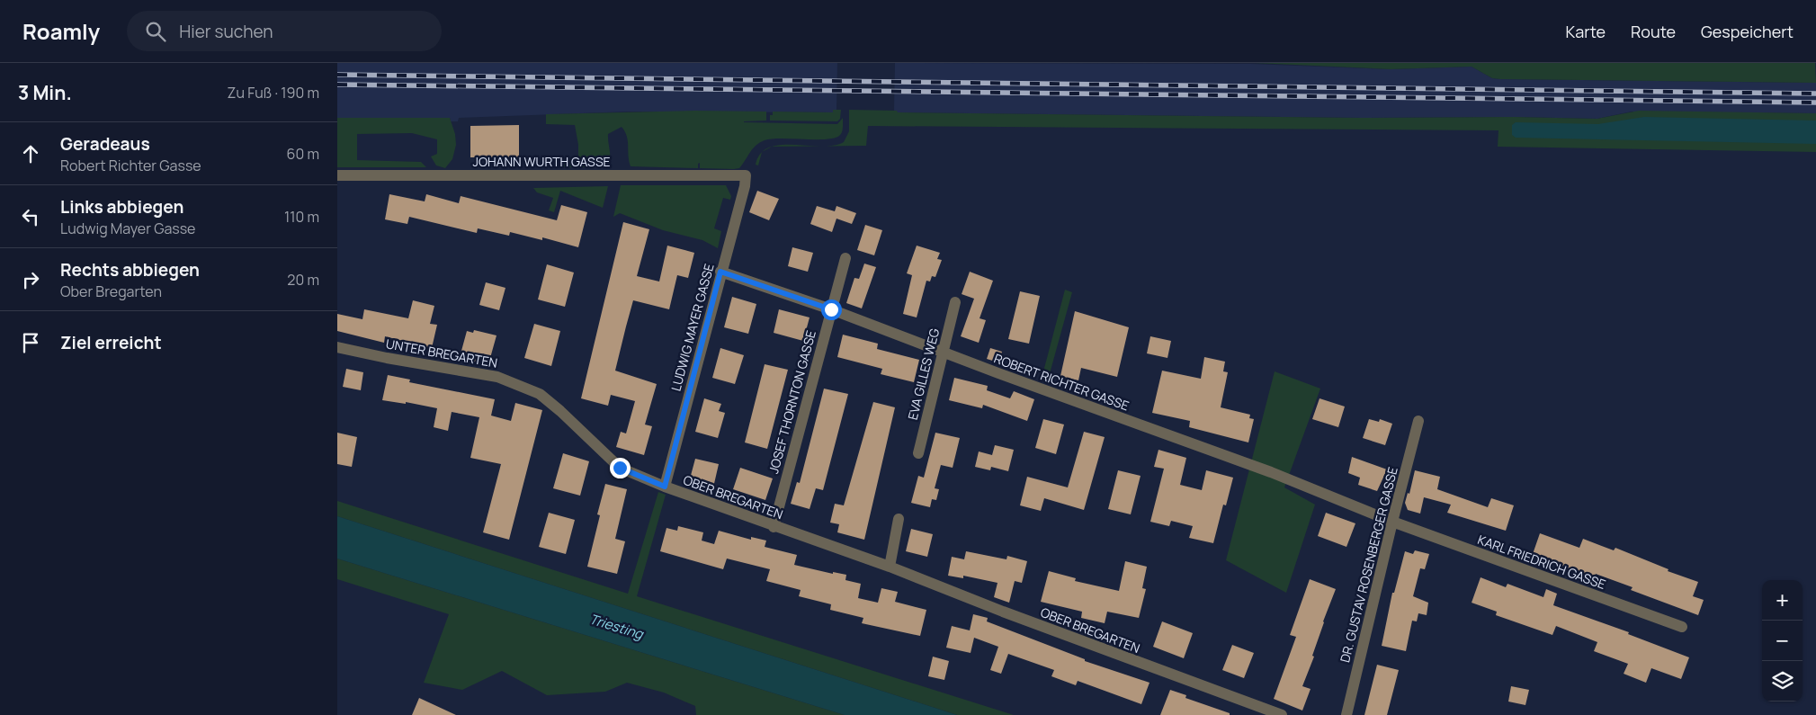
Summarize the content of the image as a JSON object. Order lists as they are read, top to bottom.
{
  "streets": {
    "street": [
      "JOHANN WURTH GASSE",
      "LUDWIG MAYER GASSE",
      "UNTER BREGARTEN",
      "EVA GILLES WEG",
      "ROBERT RICHTER GASSE",
      "JOSEF THORNTON GASSE",
      "OBER BREGARTEN",
      "KARL FRIEDRICH GASSE",
      "DR. GUSTAV ROSENBERGER GASSE"
    ]
  },
  "crossings": [
    ["JOHANN WURTH GASSE", "LUDWIG MAYER GASSE"],
    ["LUDWIG MAYER GASSE", "ROBERT RICHTER GASSE"],
    ["LUDWIG MAYER GASSE", "OBER BREGARTEN"],
    ["UNTER BREGARTEN", "OBER BREGARTEN"],
    ["EVA GILLES WEG", "ROBERT RICHTER GASSE"],
    ["ROBERT RICHTER GASSE", "JOSEF THORNTON GASSE"],
    ["ROBERT RICHTER GASSE", "KARL FRIEDRICH GASSE"],
    ["ROBERT RICHTER GASSE", "DR. GUSTAV ROSENBERGER GASSE"],
    ["JOSEF THORNTON GASSE", "OBER BREGARTEN"],
    ["KARL FRIEDRICH GASSE", "DR. GUSTAV ROSENBERGER GASSE"]
  ],
  "water": ["Triesting"],
  "page": {
    "header": "Roamly",
    "search": "Hier suchen",
    "nav": ["Karte", "Route", "Gespeichert"],
    "heading": ["3 Min.", "Zu Fuß · 190 m"],
    "list": [
      ["Geradeaus", "Robert Richter Gasse", "60 m"],
      ["Links abbiegen", "Ludwig Mayer Gasse", "110 m"],
      ["Rechts abbiegen", "Ober Bregarten", "20 m"],
      "Ziel erreicht"
    ],
    "map_buttons": ["+", "−"]
  }
}
